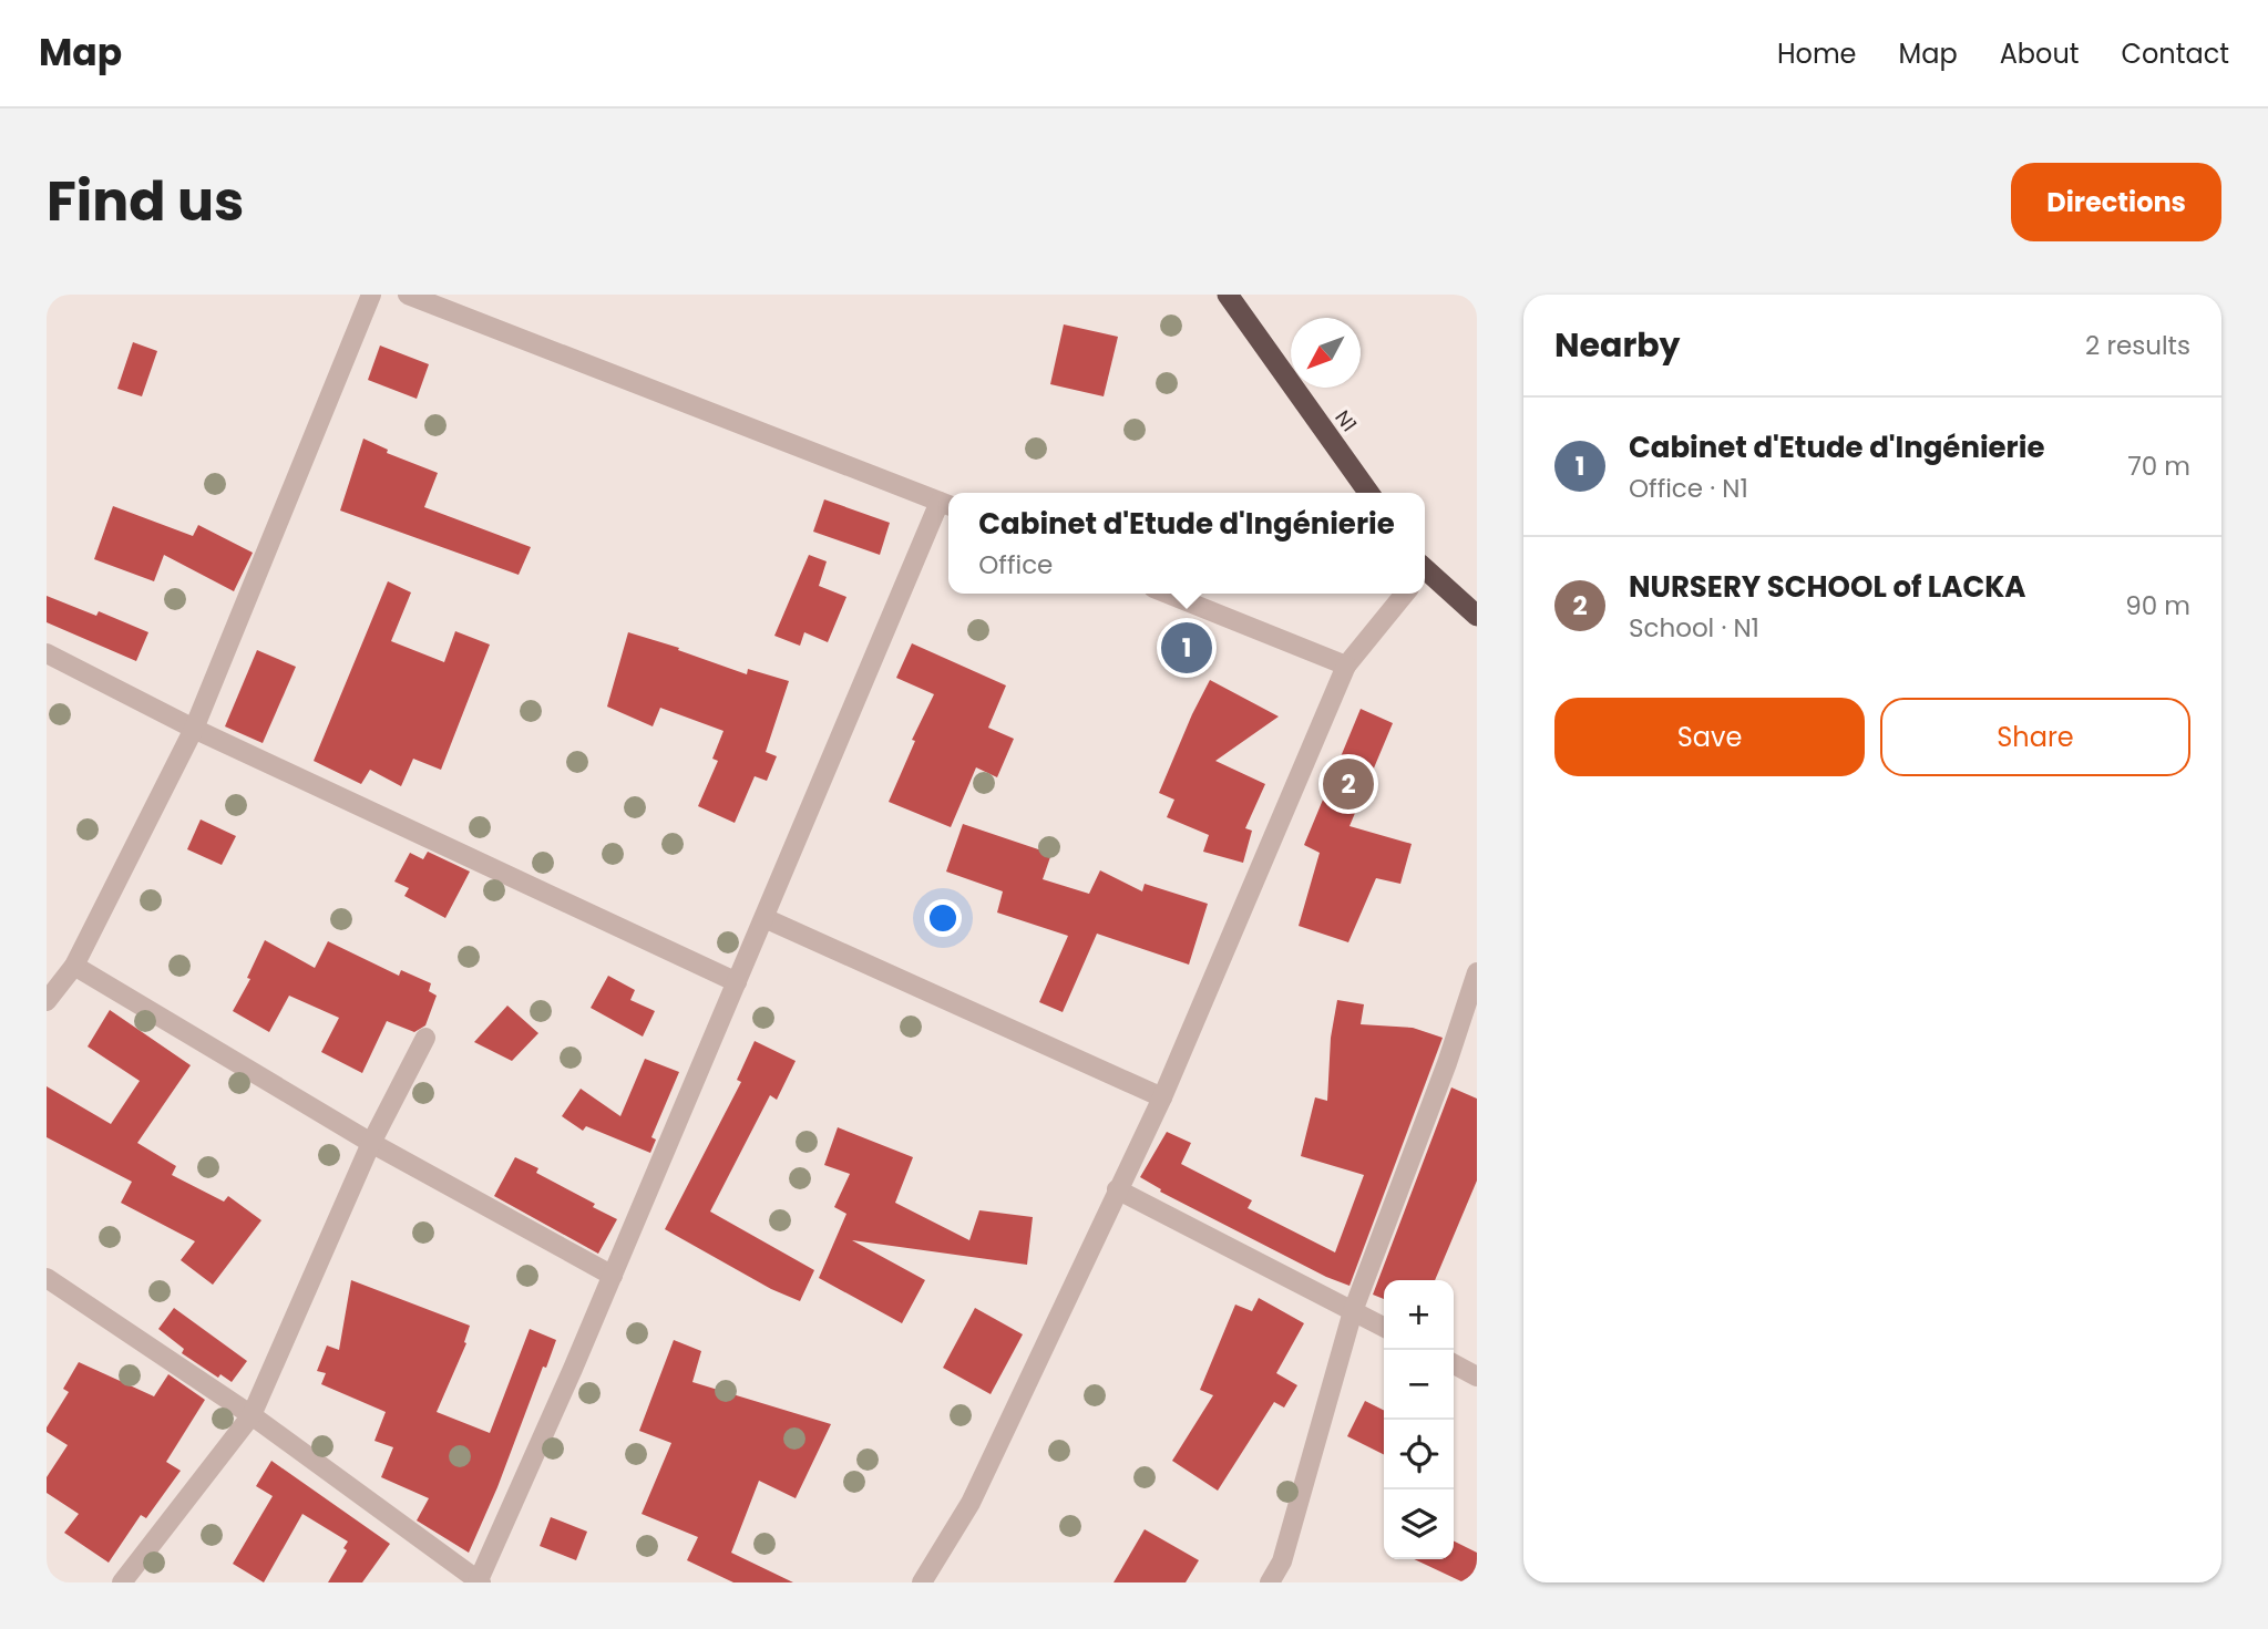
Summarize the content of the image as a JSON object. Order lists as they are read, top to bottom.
{
  "streets": {
    "highway": ["N1"]
  },
  "north": "bottom left",
  "page": {
    "header": "Map",
    "nav": [
      "Home",
      "Map",
      "About",
      "Contact"
    ],
    "title": "Find us",
    "buttons": [
      "Directions",
      ["Save", "Share"]
    ],
    "heading": ["Nearby", "2 results"],
    "list": [
      {
        "mark": "1",
        "name": "Cabinet d'Etude d'Ingénierie",
        "note": "Office · N1",
        "value": "70 m"
      },
      {
        "mark": "2",
        "name": "NURSERY SCHOOL of LACKA",
        "note": "School · N1",
        "value": "90 m"
      }
    ],
    "popup": ["Cabinet d'Etude d'Ingénierie", "Office"],
    "pins": ["1", "2"],
    "map_buttons": ["+", "−"]
  }
}
